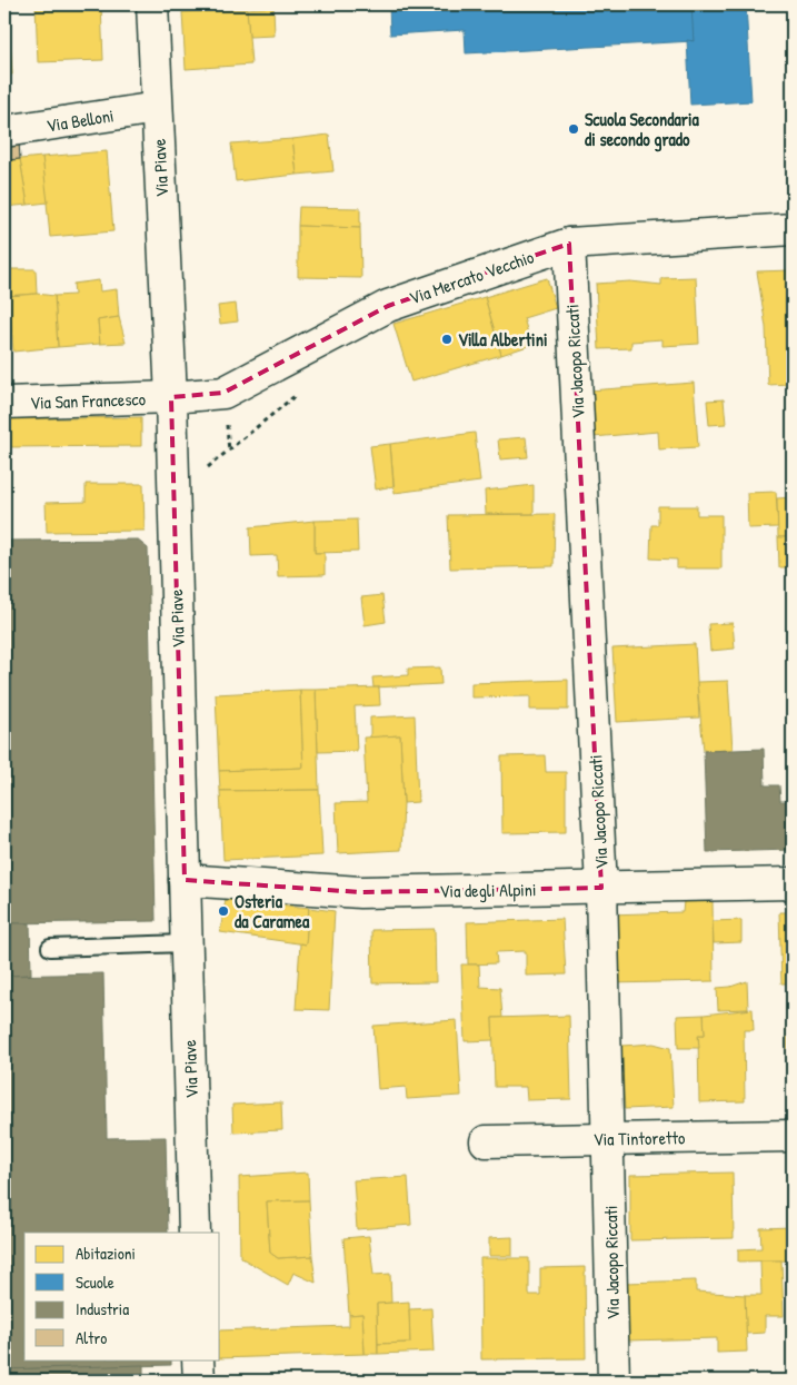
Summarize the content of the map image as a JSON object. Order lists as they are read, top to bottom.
{
  "streets": {
    "street": [
      "Via Belloni",
      "Via Piave",
      "Via Mercato Vecchio",
      "Via Jacopo Riccati",
      "Via San Francesco",
      "Via degli Alpini",
      "Via Tintoretto"
    ]
  },
  "crossings": [
    ["Via Belloni", "Via Piave"],
    ["Via Piave", "Via Mercato Vecchio"],
    ["Via Piave", "Via San Francesco"],
    ["Via Piave", "Via degli Alpini"],
    ["Via Mercato Vecchio", "Via Jacopo Riccati"],
    ["Via Mercato Vecchio", "Via San Francesco"],
    ["Via Jacopo Riccati", "Via degli Alpini"],
    ["Via Jacopo Riccati", "Via Tintoretto"]
  ],
  "places": ["Scuola Secondaria di secondo grado", "Villa Albertini", "Osteria da Caramea"],
  "legend": [
    "Abitazioni",
    "Scuole",
    "Industria",
    "Altro"
  ]
}
